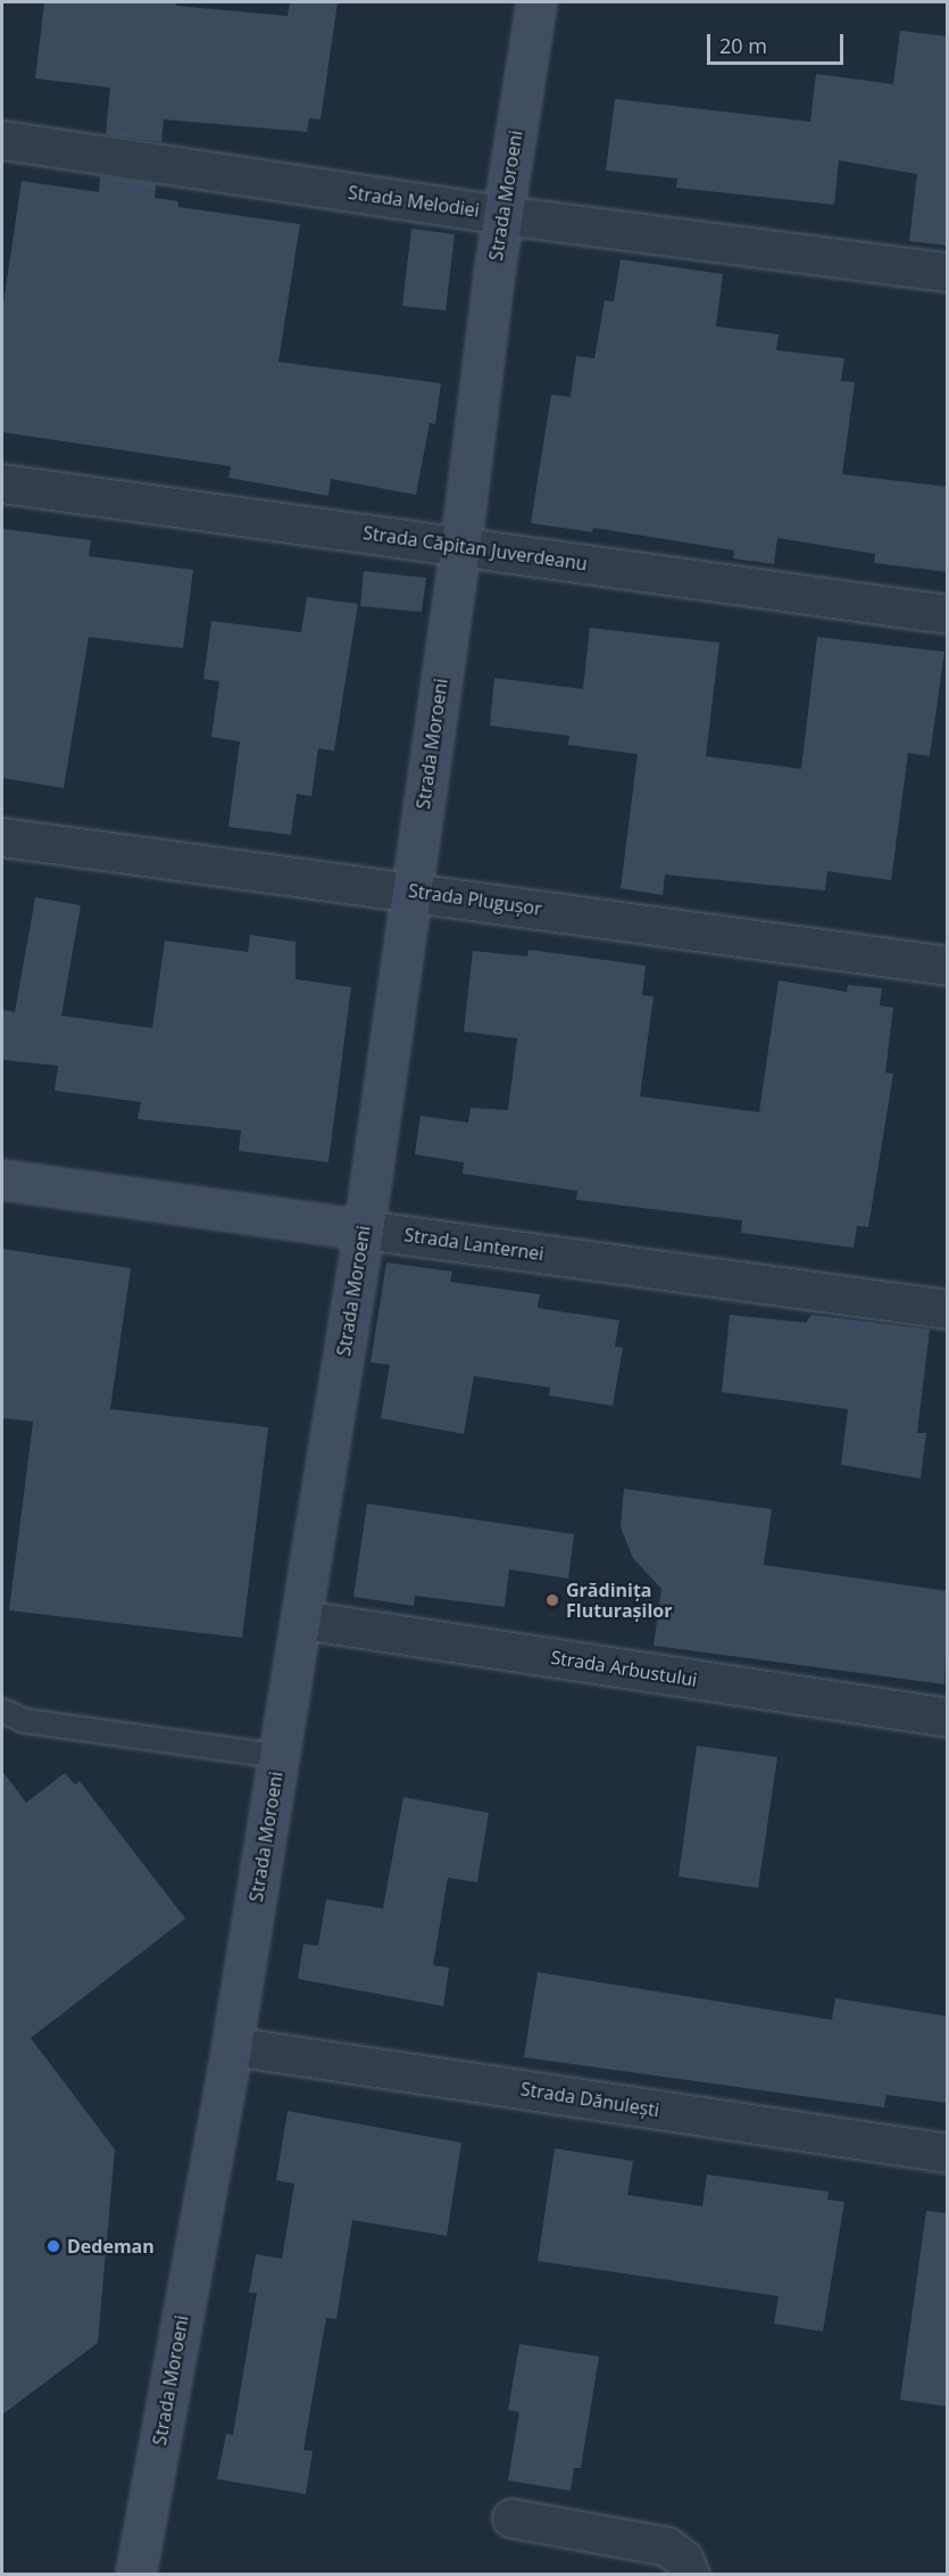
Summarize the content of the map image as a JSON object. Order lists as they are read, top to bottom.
{
  "streets": {
    "street": [
      "Strada Moroeni",
      "Strada Melodiei",
      "Strada Căpitan Juverdeanu",
      "Strada Plugușor",
      "Strada Lanternei",
      "Strada Arbustului",
      "Strada Dănulești"
    ]
  },
  "crossings": [
    ["Strada Moroeni", "Strada Melodiei"],
    ["Strada Moroeni", "Strada Căpitan Juverdeanu"],
    ["Strada Moroeni", "Strada Plugușor"],
    ["Strada Moroeni", "Strada Lanternei"],
    ["Strada Moroeni", "Strada Arbustului"],
    ["Strada Moroeni", "Strada Dănulești"]
  ],
  "places": ["Grădinița Fluturașilor", "Dedeman"],
  "scale_bar": "20 m"
}
